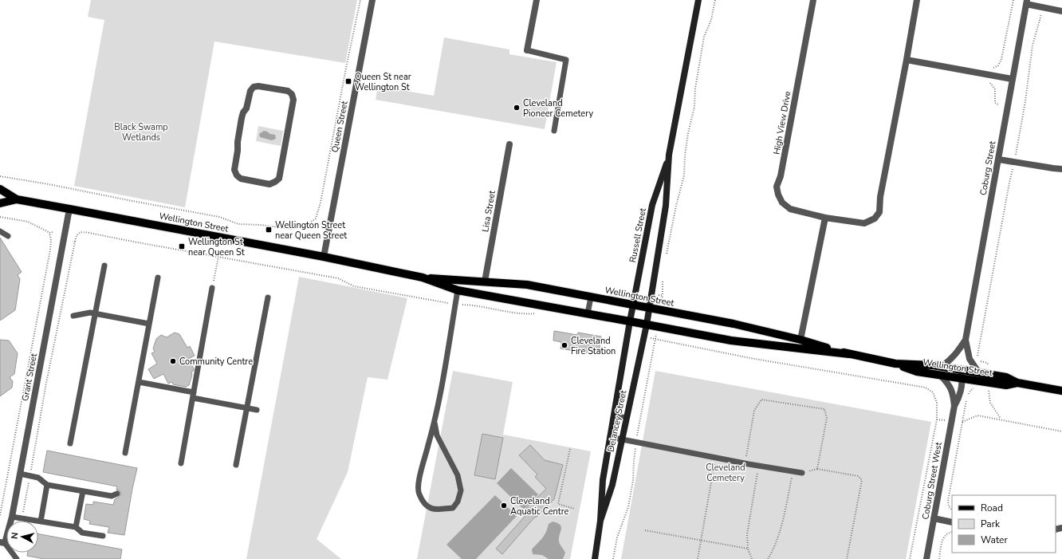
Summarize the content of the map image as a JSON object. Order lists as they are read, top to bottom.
{
  "streets": {
    "main road": ["Wellington Street", "Russell Street", "Delancey Street"],
    "street": [
      "High View Drive",
      "Queen Street",
      "Coburg Street",
      "Lisa Street",
      "Grant Street",
      "Coburg Street West"
    ]
  },
  "crossings": [
    ["Queen Street", "Wellington Street"],
    ["Coburg Street", "Wellington Street"],
    ["Coburg Street", "Coburg Street West"],
    ["Lisa Street", "Wellington Street"],
    ["Wellington Street", "Russell Street"],
    ["Wellington Street", "Grant Street"],
    ["Wellington Street", "Delancey Street"],
    ["Wellington Street", "Coburg Street West"],
    ["Russell Street", "Delancey Street"]
  ],
  "parks": ["Black Swamp Wetlands", "Cleveland Cemetery"],
  "places": {
    "transit": ["Queen St near Wellington St", "Wellington Street near Queen Street", "Wellington St near Queen St"],
    "other": [
      "Cleveland Pioneer Cemetery",
      "Cleveland Fire Station",
      "Community Centre",
      "Cleveland Aquatic Centre"
    ]
  },
  "legend": ["Road", "Park", "Water"],
  "north": "left"
}
